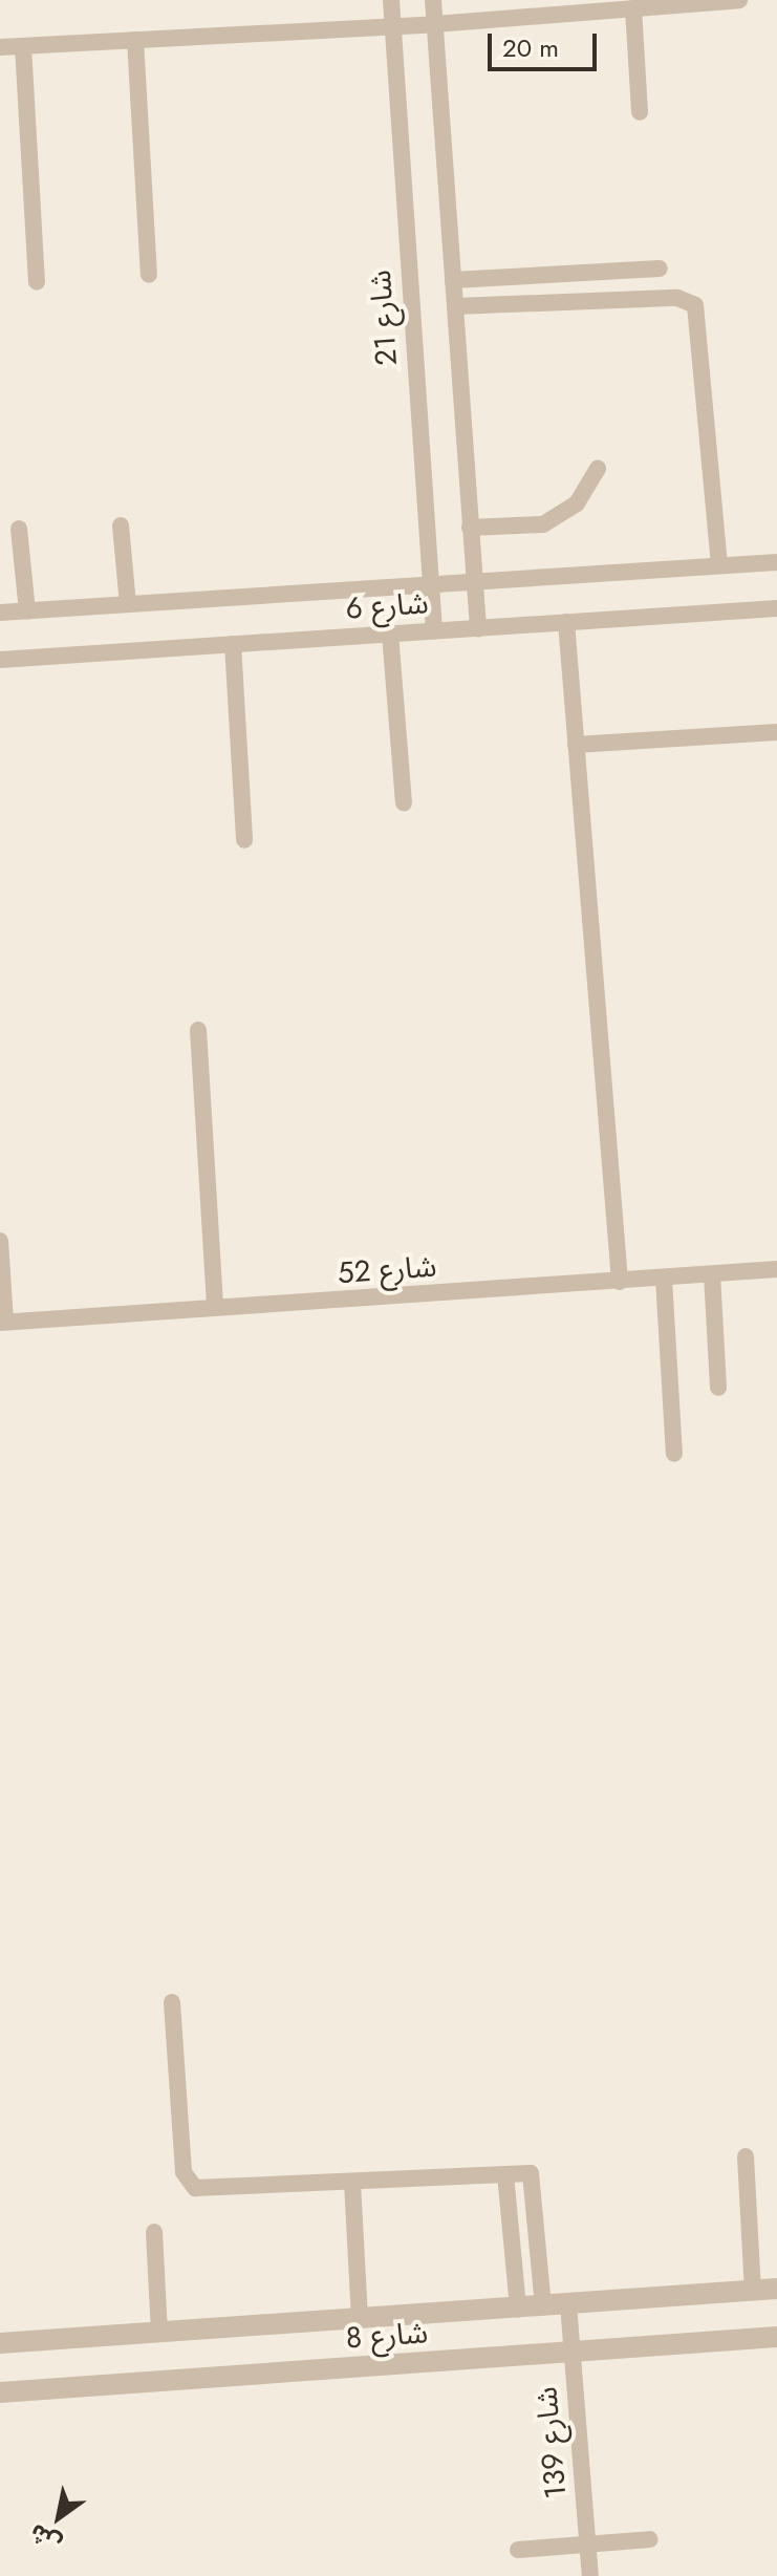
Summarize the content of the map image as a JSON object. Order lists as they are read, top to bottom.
{
  "streets": {
    "street": ["شارع 8"],
    "lane": [
      "شارع 21",
      "شارع 6",
      "شارع 52",
      "شارع 139"
    ]
  },
  "crossings": [
    ["شارع 21", "شارع 6"],
    ["شارع 8", "شارع 139"]
  ],
  "scale_bar": "20 m",
  "north": "bottom left"
}
